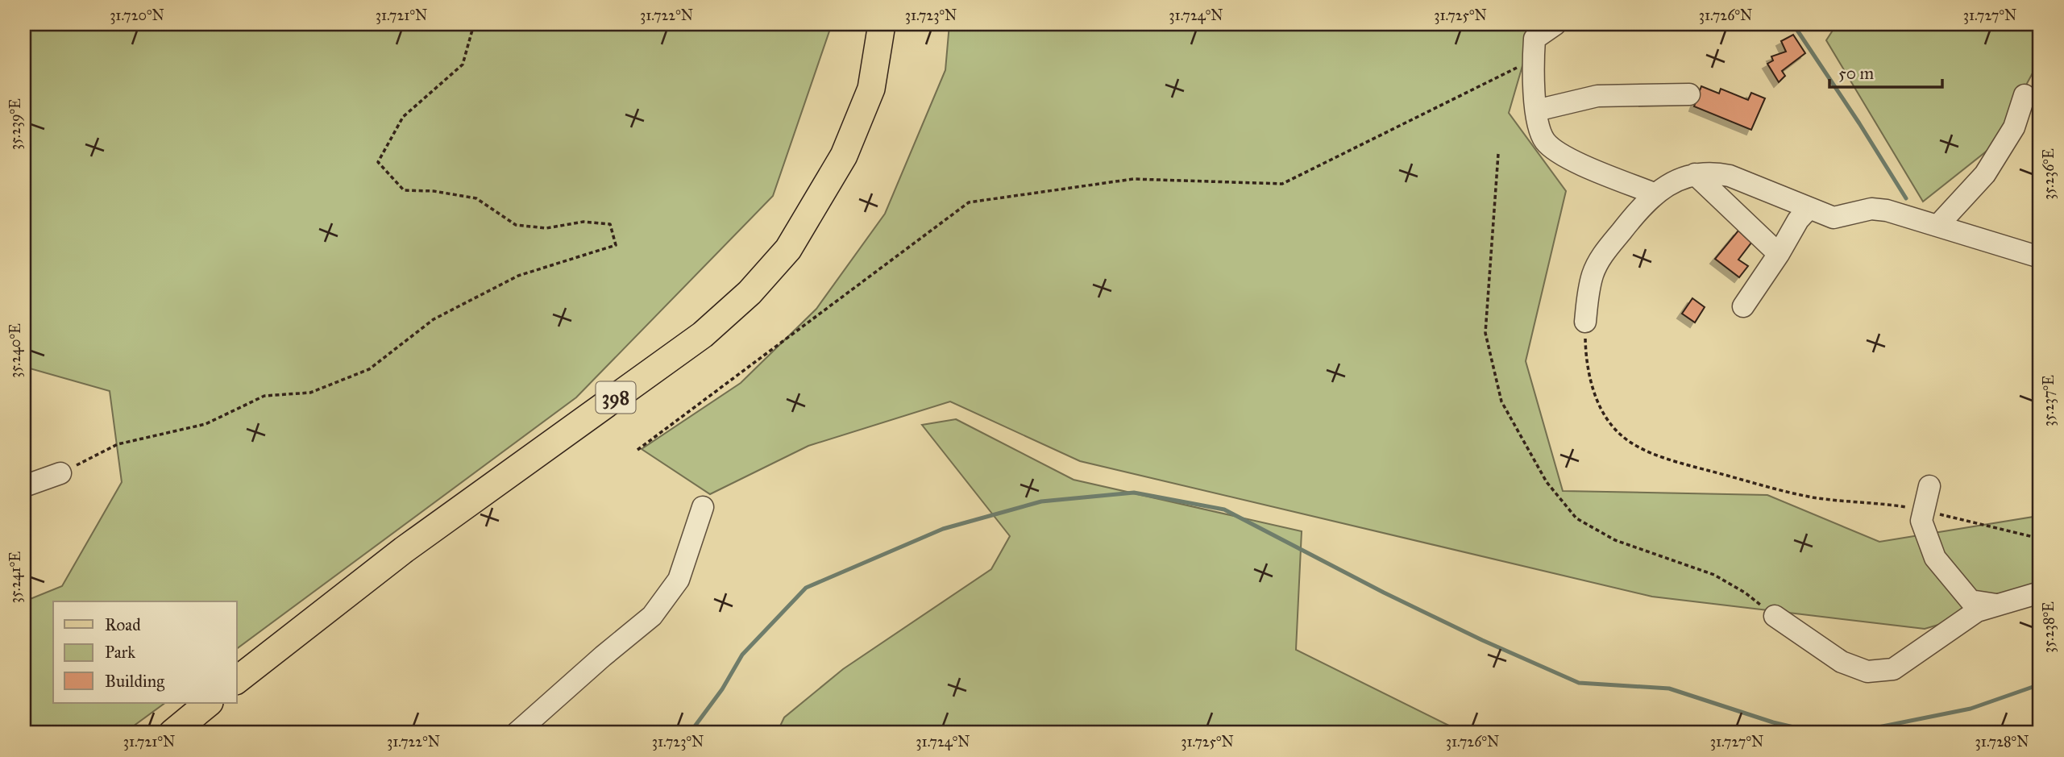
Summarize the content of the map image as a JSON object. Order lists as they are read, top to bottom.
{
  "streets": {
    "main road": ["398"]
  },
  "legend": ["Road", "Park", "Building"],
  "scale_bar": "50 m",
  "coordinates": [
    "31.720°N",
    "31.721°N",
    "31.722°N",
    "31.723°N",
    "31.724°N",
    "31.725°N",
    "31.726°N",
    "31.727°N",
    "35.239°E",
    "35.236°E",
    "35.240°E",
    "35.237°E",
    "35.241°E",
    "35.238°E",
    "31.728°N"
  ]
}
